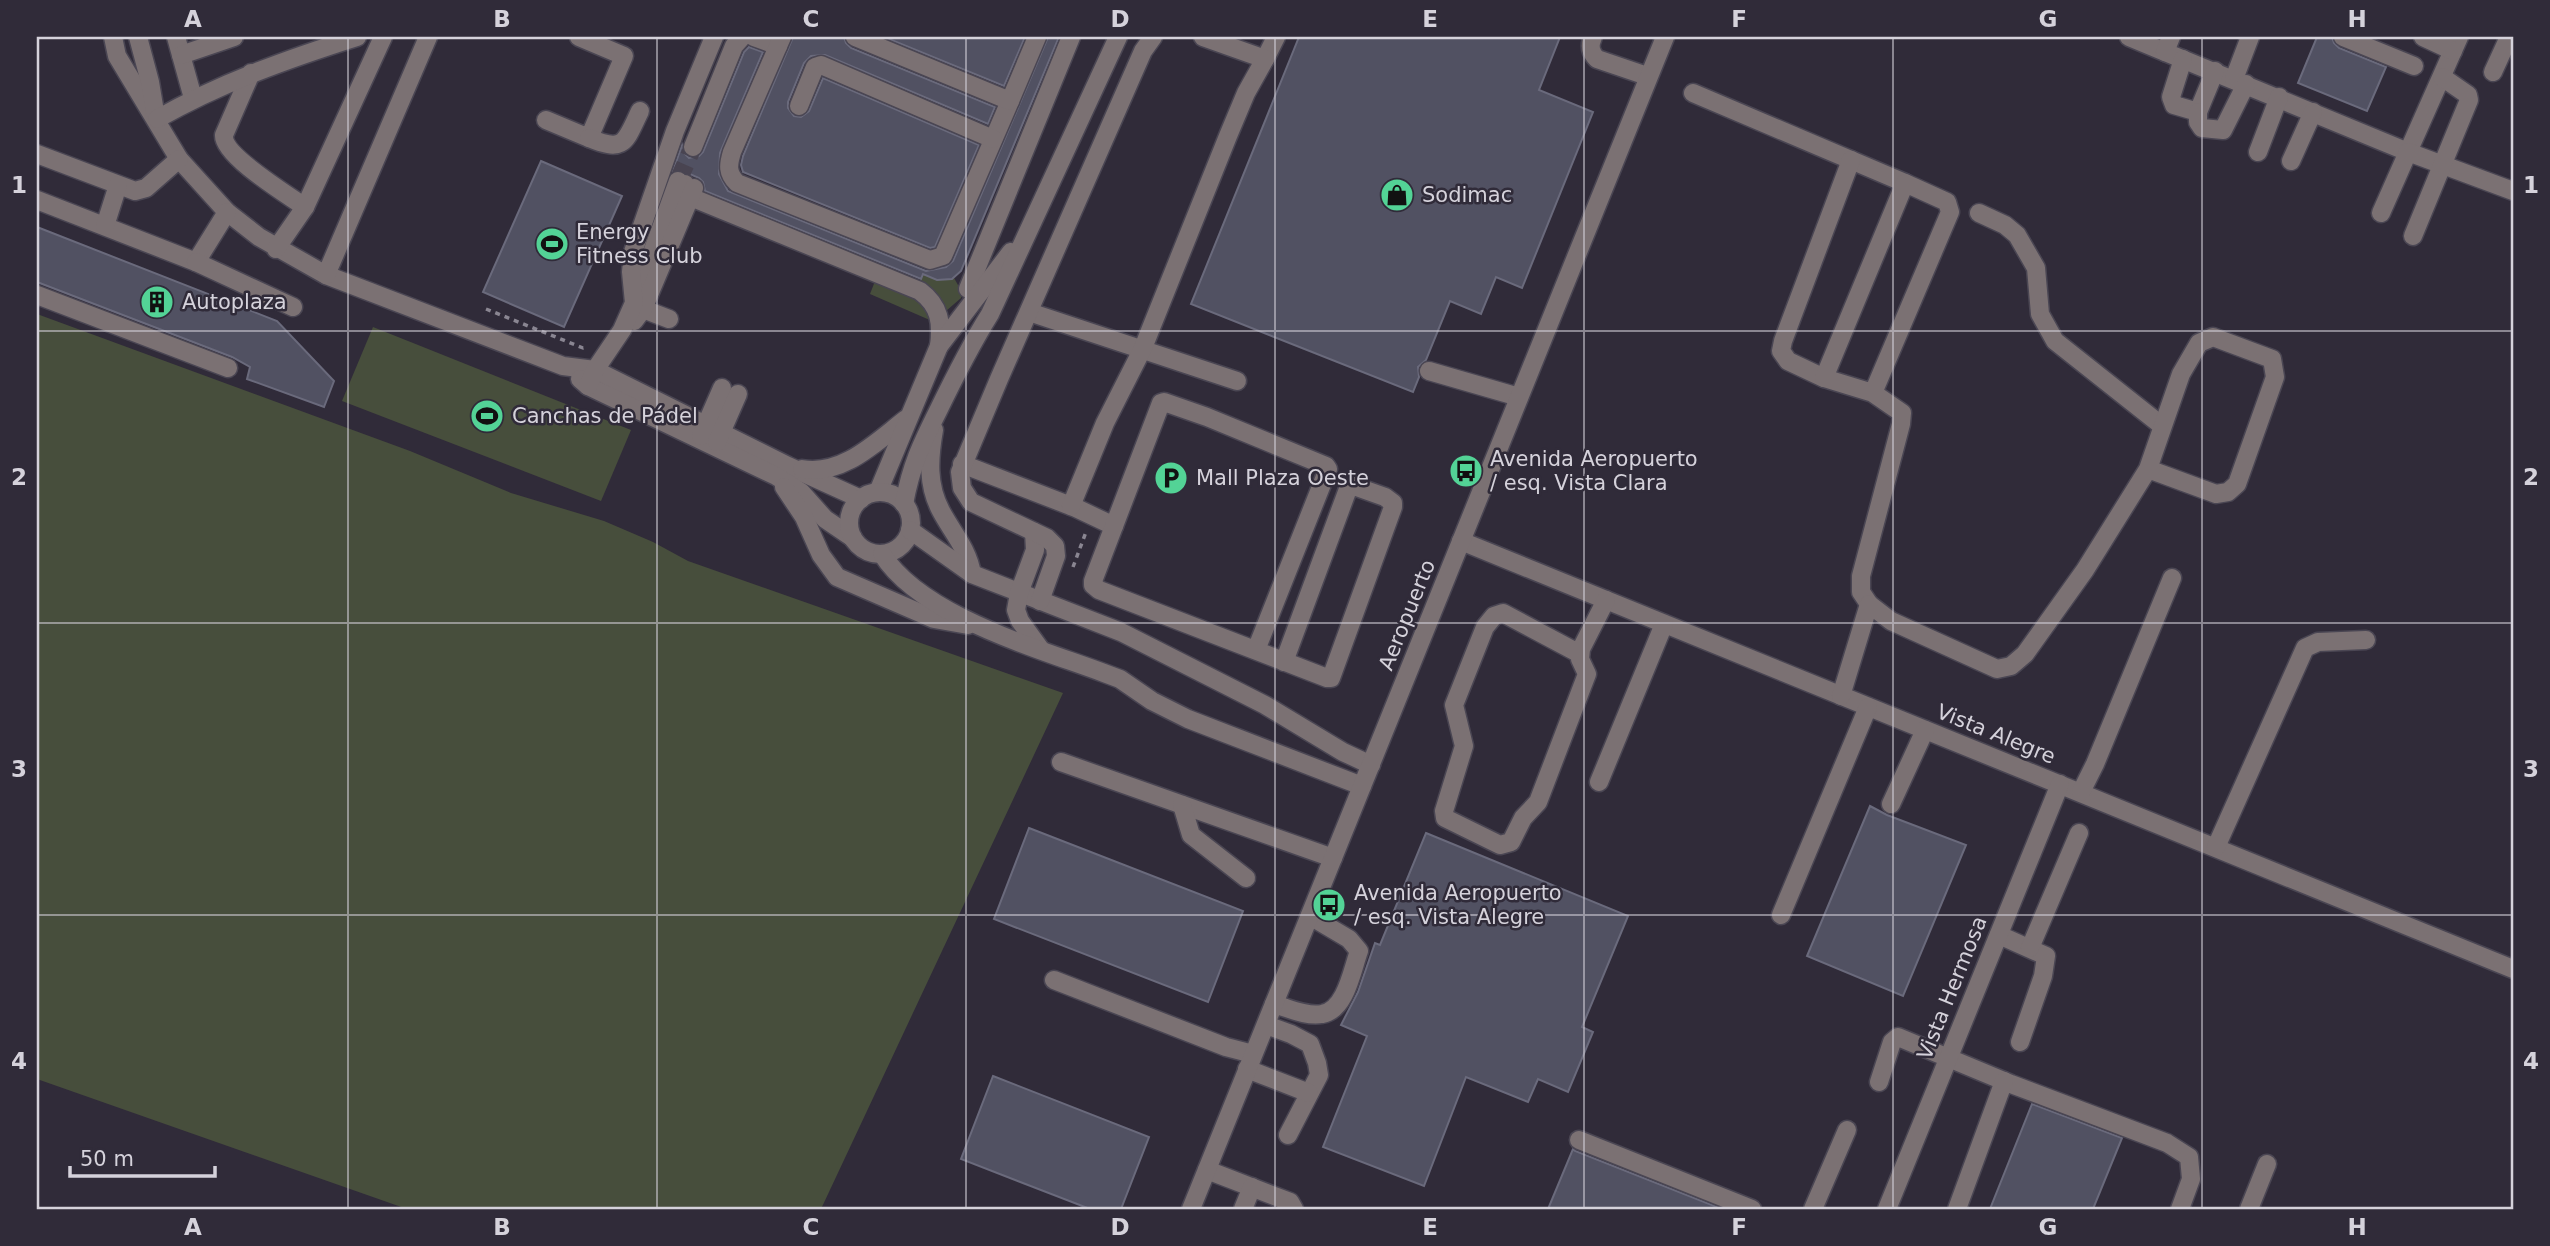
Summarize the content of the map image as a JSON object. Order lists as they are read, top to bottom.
{
  "streets": {
    "street": ["Aeropuerto", "Vista Alegre", "Vista Hermosa"]
  },
  "crossings": [
    ["Aeropuerto", "Vista Alegre"],
    ["Vista Alegre", "Vista Hermosa"]
  ],
  "places": {
    "shop": ["Sodimac"],
    "sports": ["Energy Fitness Club", "Canchas de Pádel"],
    "building": ["Autoplaza"],
    "bus stop": ["Avenida Aeropuerto / esq. Vista Clara", "Avenida Aeropuerto / esq. Vista Alegre"],
    "parking": ["Mall Plaza Oeste"]
  },
  "scale_bar": "50 m",
  "grid": {
    "columns": [
      "A",
      "B",
      "C",
      "D",
      "E",
      "F",
      "G",
      "H"
    ],
    "rows": [
      "1",
      "2",
      "3",
      "4"
    ]
  }
}
